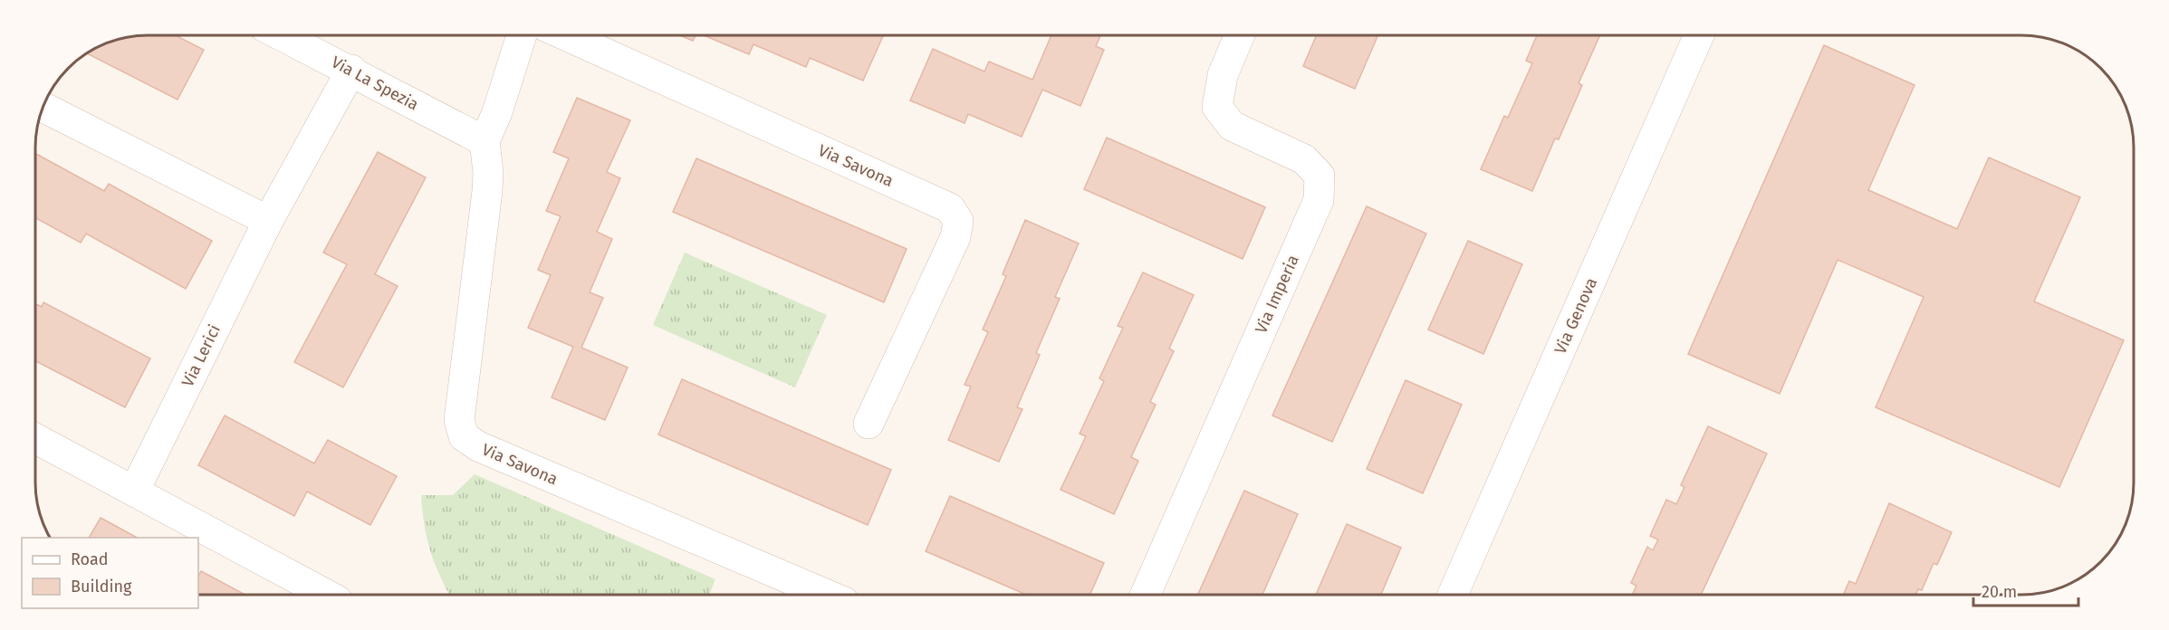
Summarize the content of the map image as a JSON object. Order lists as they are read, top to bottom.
{
  "streets": {
    "street": [
      "Via La Spezia",
      "Via Savona",
      "Via Imperia",
      "Via Genova",
      "Via Lerici"
    ]
  },
  "crossings": [
    ["Via La Spezia", "Via Savona"],
    ["Via La Spezia", "Via Lerici"]
  ],
  "legend": ["Road", "Building"],
  "scale_bar": "20 m"
}
